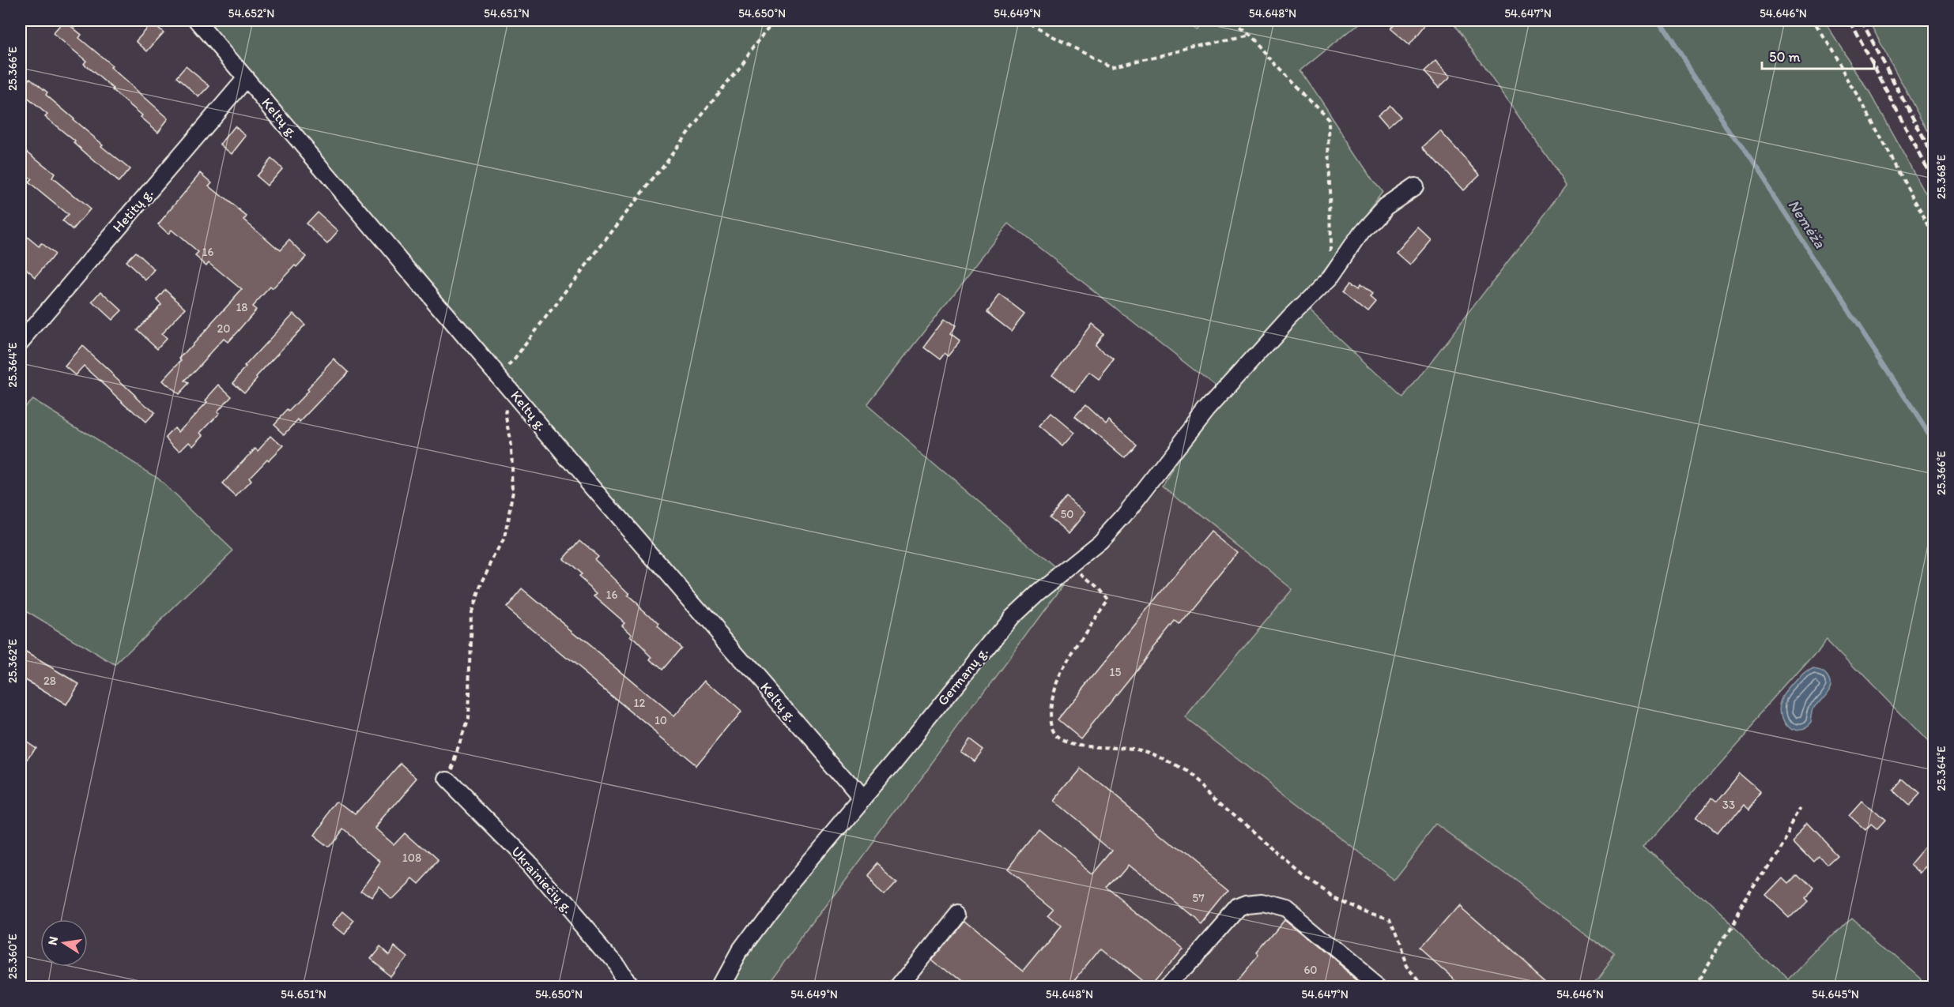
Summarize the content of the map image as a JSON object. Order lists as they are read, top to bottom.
{
  "streets": {
    "street": [
      "Keltų g.",
      "Hetitų g.",
      "Germanų g.",
      "Ukrainiečių g."
    ]
  },
  "crossings": [
    ["Keltų g.", "Hetitų g."],
    ["Keltų g.", "Germanų g."]
  ],
  "water": ["Nemėža"],
  "house_numbers": [
    "16",
    "18",
    "20",
    "50",
    "16",
    "15",
    "28",
    "12",
    "10",
    "33",
    "108",
    "57",
    "60"
  ],
  "scale_bar": "50 m",
  "north": "left",
  "coordinates": [
    "54.652°N",
    "54.651°N",
    "54.650°N",
    "54.649°N",
    "54.648°N",
    "54.647°N",
    "54.646°N",
    "25.366°E",
    "25.368°E",
    "25.364°E",
    "25.362°E",
    "25.360°E",
    "54.645°N"
  ]
}
